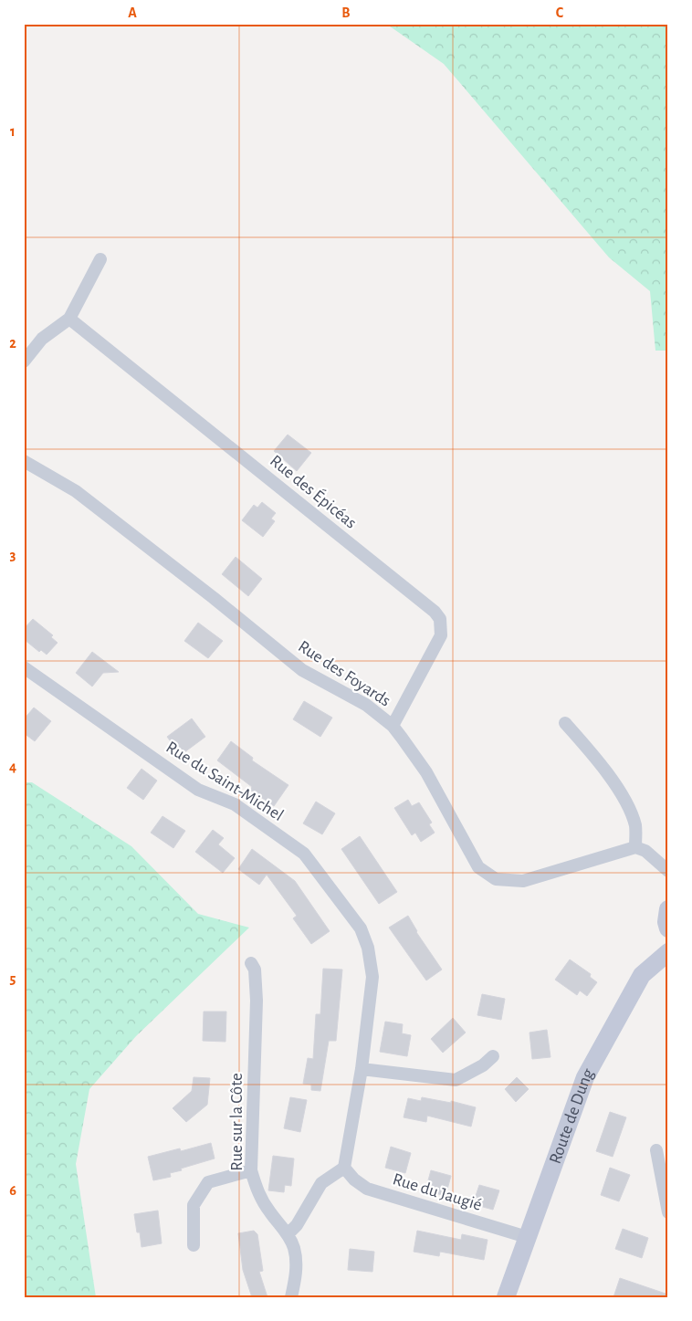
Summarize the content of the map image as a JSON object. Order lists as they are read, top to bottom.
{
  "streets": {
    "street": [
      "Rue des Épicéas",
      "Rue des Foyards",
      "Rue du Saint-Michel",
      "Route de Dung",
      "Rue sur la Côte",
      "Rue du Jaugié"
    ]
  },
  "crossings": [
    ["Rue des Épicéas", "Rue des Foyards"],
    ["Rue du Saint-Michel", "Rue du Jaugié"],
    ["Route de Dung", "Rue du Jaugié"]
  ],
  "grid": {
    "columns": ["A", "B", "C"],
    "rows": [
      "1",
      "2",
      "3",
      "4",
      "5",
      "6"
    ]
  }
}
